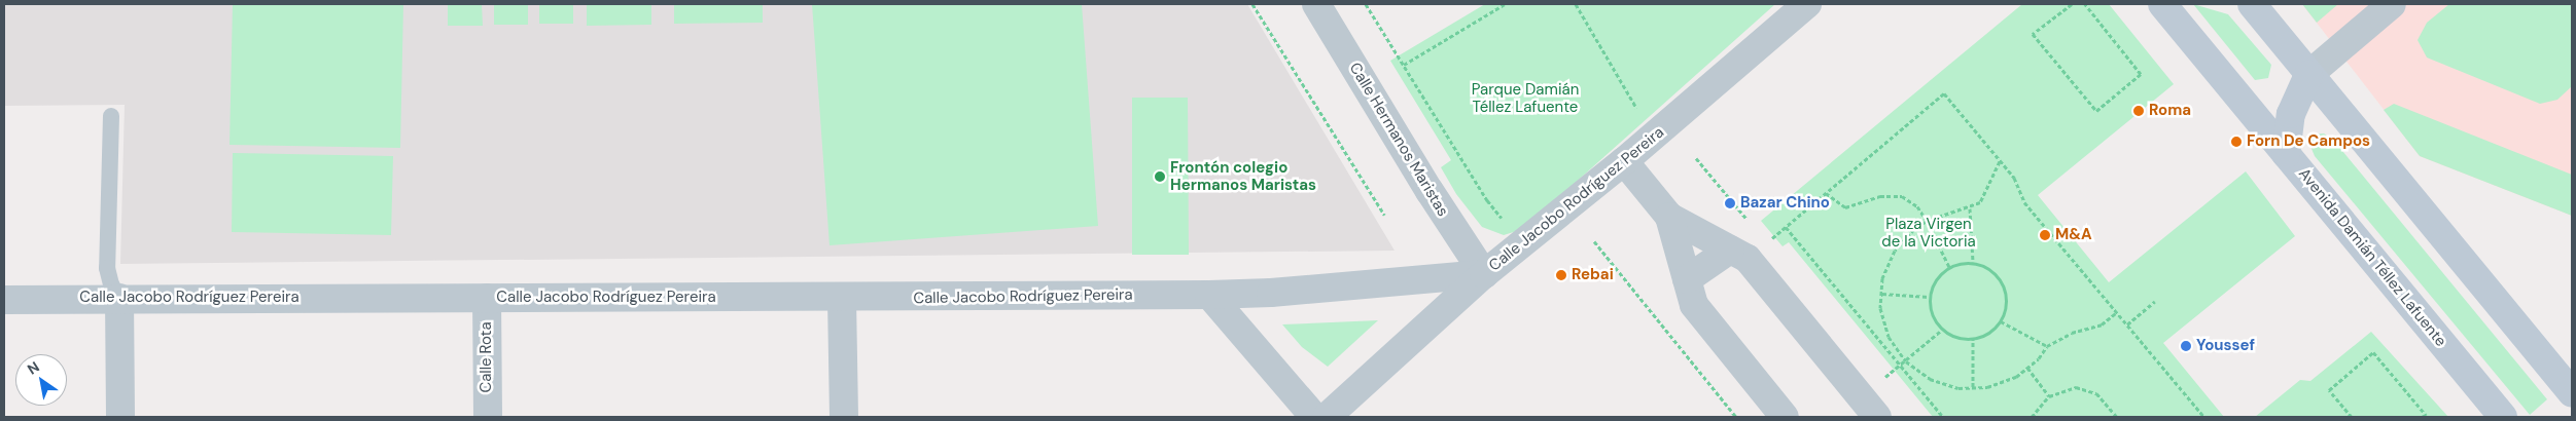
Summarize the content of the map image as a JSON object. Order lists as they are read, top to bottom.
{
  "streets": {
    "street": [
      "Calle Hermanos Maristas",
      "Calle Jacobo Rodríguez Pereira",
      "Avenida Damián Téllez Lafuente",
      "Calle Rota"
    ]
  },
  "crossings": [
    ["Calle Hermanos Maristas", "Calle Jacobo Rodríguez Pereira"],
    ["Calle Jacobo Rodríguez Pereira", "Calle Rota"]
  ],
  "parks": ["Parque Damián Téllez Lafuente", "Plaza Virgen de la Victoria"],
  "places": [
    "Roma",
    "Forn De Campos",
    "Frontón colegio Hermanos Maristas",
    "Bazar Chino",
    "M&A",
    "Rebai",
    "Youssef"
  ],
  "north": "top left"
}
